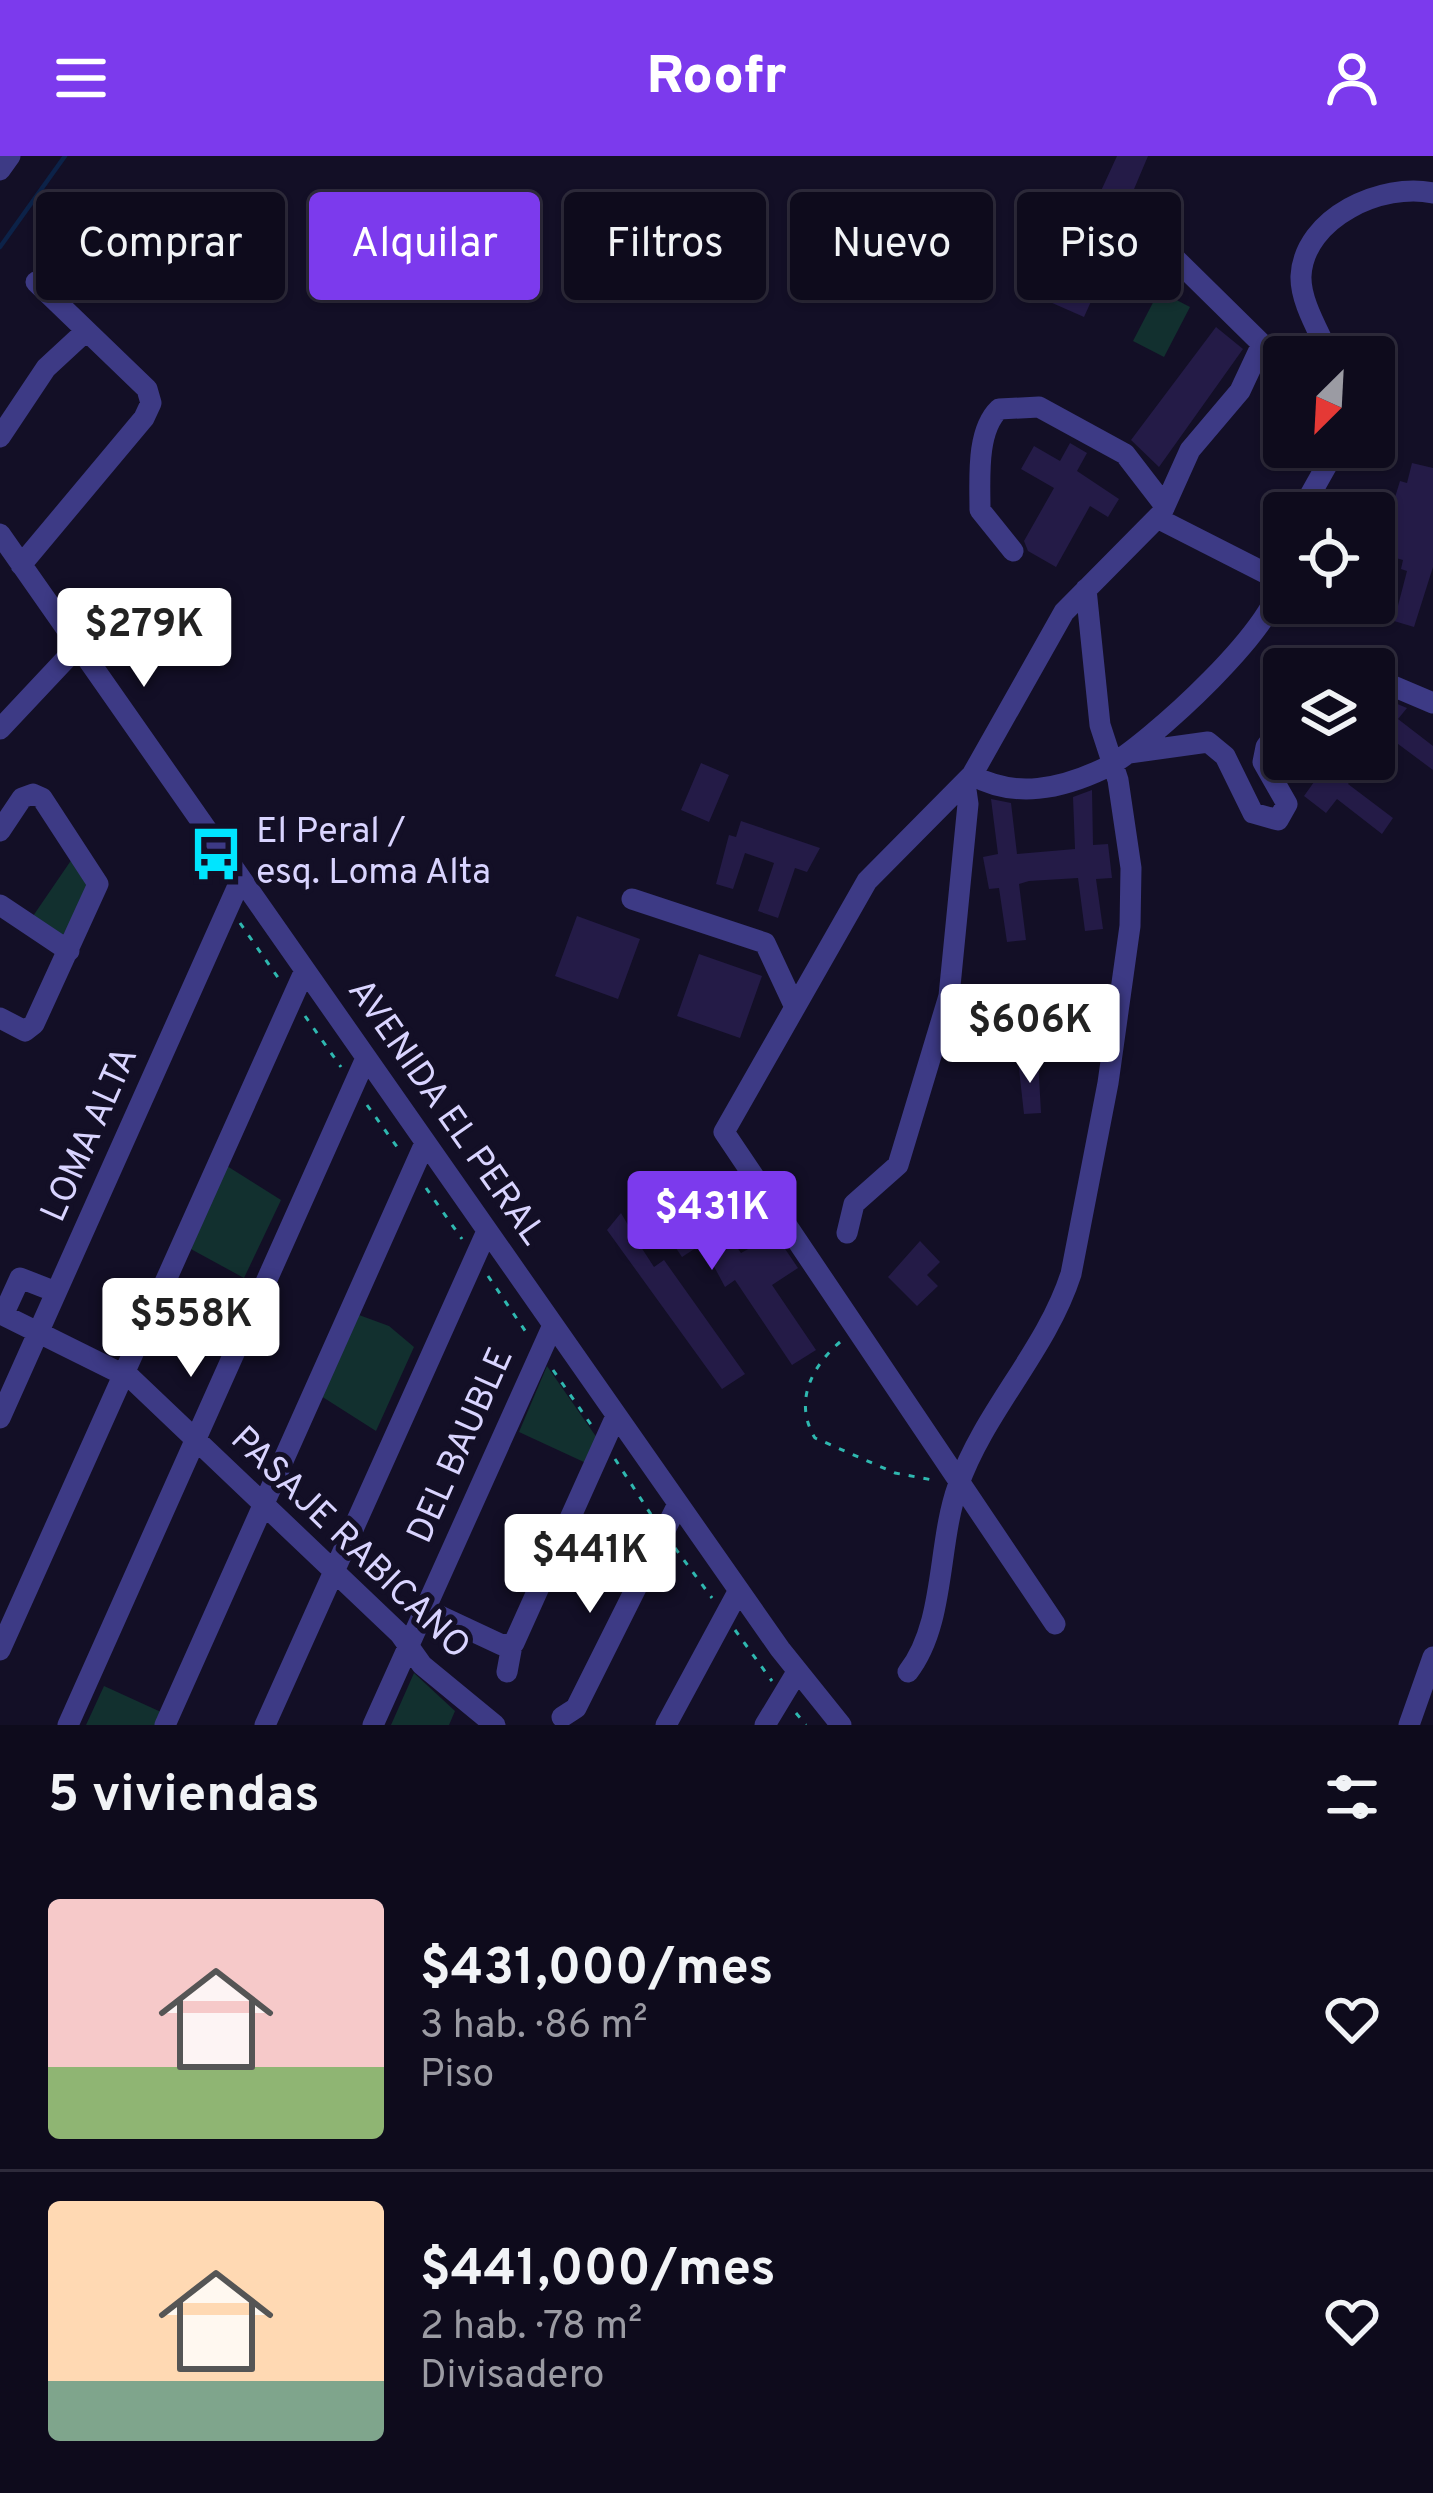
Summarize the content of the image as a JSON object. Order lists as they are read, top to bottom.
{
  "streets": {
    "street": [
      "AVENIDA EL PERAL",
      "LOMA ALTA",
      "DEL BAUBLE",
      "PASAJE RABICANO"
    ]
  },
  "crossings": [
    ["AVENIDA EL PERAL", "LOMA ALTA"],
    ["AVENIDA EL PERAL", "DEL BAUBLE"],
    ["LOMA ALTA", "PASAJE RABICANO"],
    ["DEL BAUBLE", "PASAJE RABICANO"]
  ],
  "places": {
    "bus stop": ["El Peral / esq. Loma Alta"]
  },
  "north": "bottom left",
  "page": {
    "header": "Roofr",
    "chip": [
      "Comprar",
      "Alquilar",
      "Filtros",
      "Nuevo",
      "Piso"
    ],
    "price": [
      "$279K",
      "$606K",
      "$431K",
      "$558K",
      "$441K"
    ],
    "heading": "5 viviendas",
    "list": [
      {
        "name": "$431,000/mes",
        "note": "3 hab. · 86 m² · Piso"
      },
      {
        "name": "$441,000/mes",
        "note": "2 hab. · 78 m² · Divisadero"
      }
    ]
  }
}
